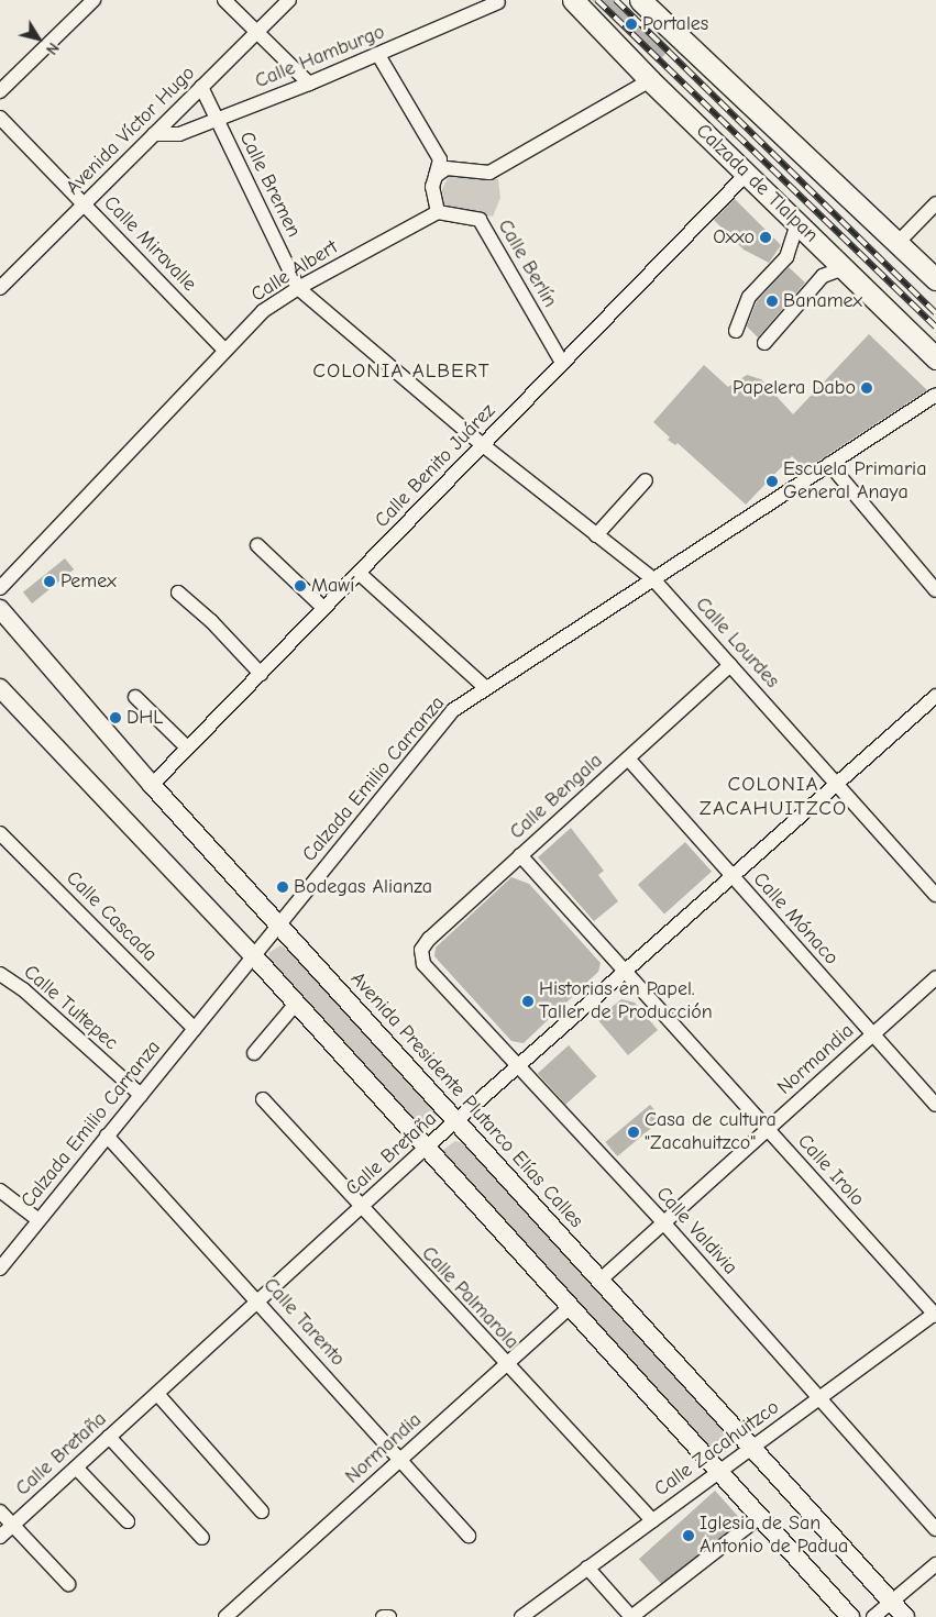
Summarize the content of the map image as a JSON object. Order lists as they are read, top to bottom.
{
  "streets": {
    "highway": ["Calzada de Tlalpan"],
    "main road": ["Avenida Presidente Plutarco Elías Calles"],
    "street": [
      "Calle Hamburgo",
      "Avenida Víctor Hugo",
      "Calle Bremen",
      "Calle Miravalle",
      "Calle Berlín",
      "Calle Albert",
      "Calle Benito Juárez",
      "Calle Lourdes",
      "Calzada Emilio Carranza",
      "Calle Bengala",
      "Calle Cascada",
      "Calle Mónaco",
      "Calle Tultepec",
      "Normandia",
      "Calle Bretaña",
      "Calle Irolo",
      "Calle Valdivia",
      "Calle Palmarola",
      "Calle Tarento",
      "Calle Zacahuitzco"
    ]
  },
  "crossings": [
    ["Calle Hamburgo", "Avenida Víctor Hugo"],
    ["Calle Hamburgo", "Calle Bremen"],
    ["Avenida Víctor Hugo", "Calle Bremen"],
    ["Avenida Víctor Hugo", "Calle Miravalle"],
    ["Calzada de Tlalpan", "Calle Benito Juárez"],
    ["Calle Bremen", "Calle Albert"],
    ["Calle Bremen", "Calle Benito Juárez"],
    ["Calle Bremen", "Calle Lourdes"],
    ["Calle Miravalle", "Calle Albert"],
    ["Calle Berlín", "Calle Albert"],
    ["Calle Berlín", "Calle Benito Juárez"],
    ["Calle Benito Juárez", "Calle Lourdes"],
    ["Calle Benito Juárez", "Avenida Presidente Plutarco Elías Calles"],
    ["Calle Lourdes", "Calzada Emilio Carranza"],
    ["Calle Lourdes", "Calle Bengala"],
    ["Calle Lourdes", "Calle Bretaña"],
    ["Calzada Emilio Carranza", "Calle Cascada"],
    ["Calzada Emilio Carranza", "Calle Tultepec"],
    ["Calzada Emilio Carranza", "Avenida Presidente Plutarco Elías Calles"],
    ["Calzada Emilio Carranza", "Calle Tarento"],
    ["Calle Bengala", "Calle Mónaco"],
    ["Calle Bengala", "Calle Irolo"],
    ["Calle Bengala", "Calle Valdivia"],
    ["Calle Mónaco", "Normandia"],
    ["Calle Mónaco", "Calle Bretaña"],
    ["Normandia", "Avenida Presidente Plutarco Elías Calles"],
    ["Normandia", "Calle Irolo"],
    ["Normandia", "Calle Valdivia"],
    ["Normandia", "Calle Palmarola"],
    ["Normandia", "Calle Tarento"],
    ["Avenida Presidente Plutarco Elías Calles", "Calle Bretaña"],
    ["Avenida Presidente Plutarco Elías Calles", "Calle Zacahuitzco"],
    ["Calle Bretaña", "Calle Irolo"],
    ["Calle Bretaña", "Calle Valdivia"],
    ["Calle Bretaña", "Calle Palmarola"],
    ["Calle Bretaña", "Calle Tarento"],
    ["Calle Irolo", "Calle Zacahuitzco"],
    ["Calle Valdivia", "Calle Zacahuitzco"],
    ["Calle Palmarola", "Calle Zacahuitzco"]
  ],
  "districts": ["COLONIA ALBERT", "COLONIA ZACAHUITZCO"],
  "places": [
    "Portales",
    "Oxxo",
    "Banamex",
    "Papelera Dabo",
    "Escuela Primaria General Anaya",
    "Pemex",
    "Mawí",
    "DHL",
    "Bodegas Alianza",
    "Historias en Papel. Taller de Producción",
    "Casa de cultura \"Zacahuitzco\"",
    "Iglesia de San Antonio de Padua"
  ],
  "north": "bottom right"
}
